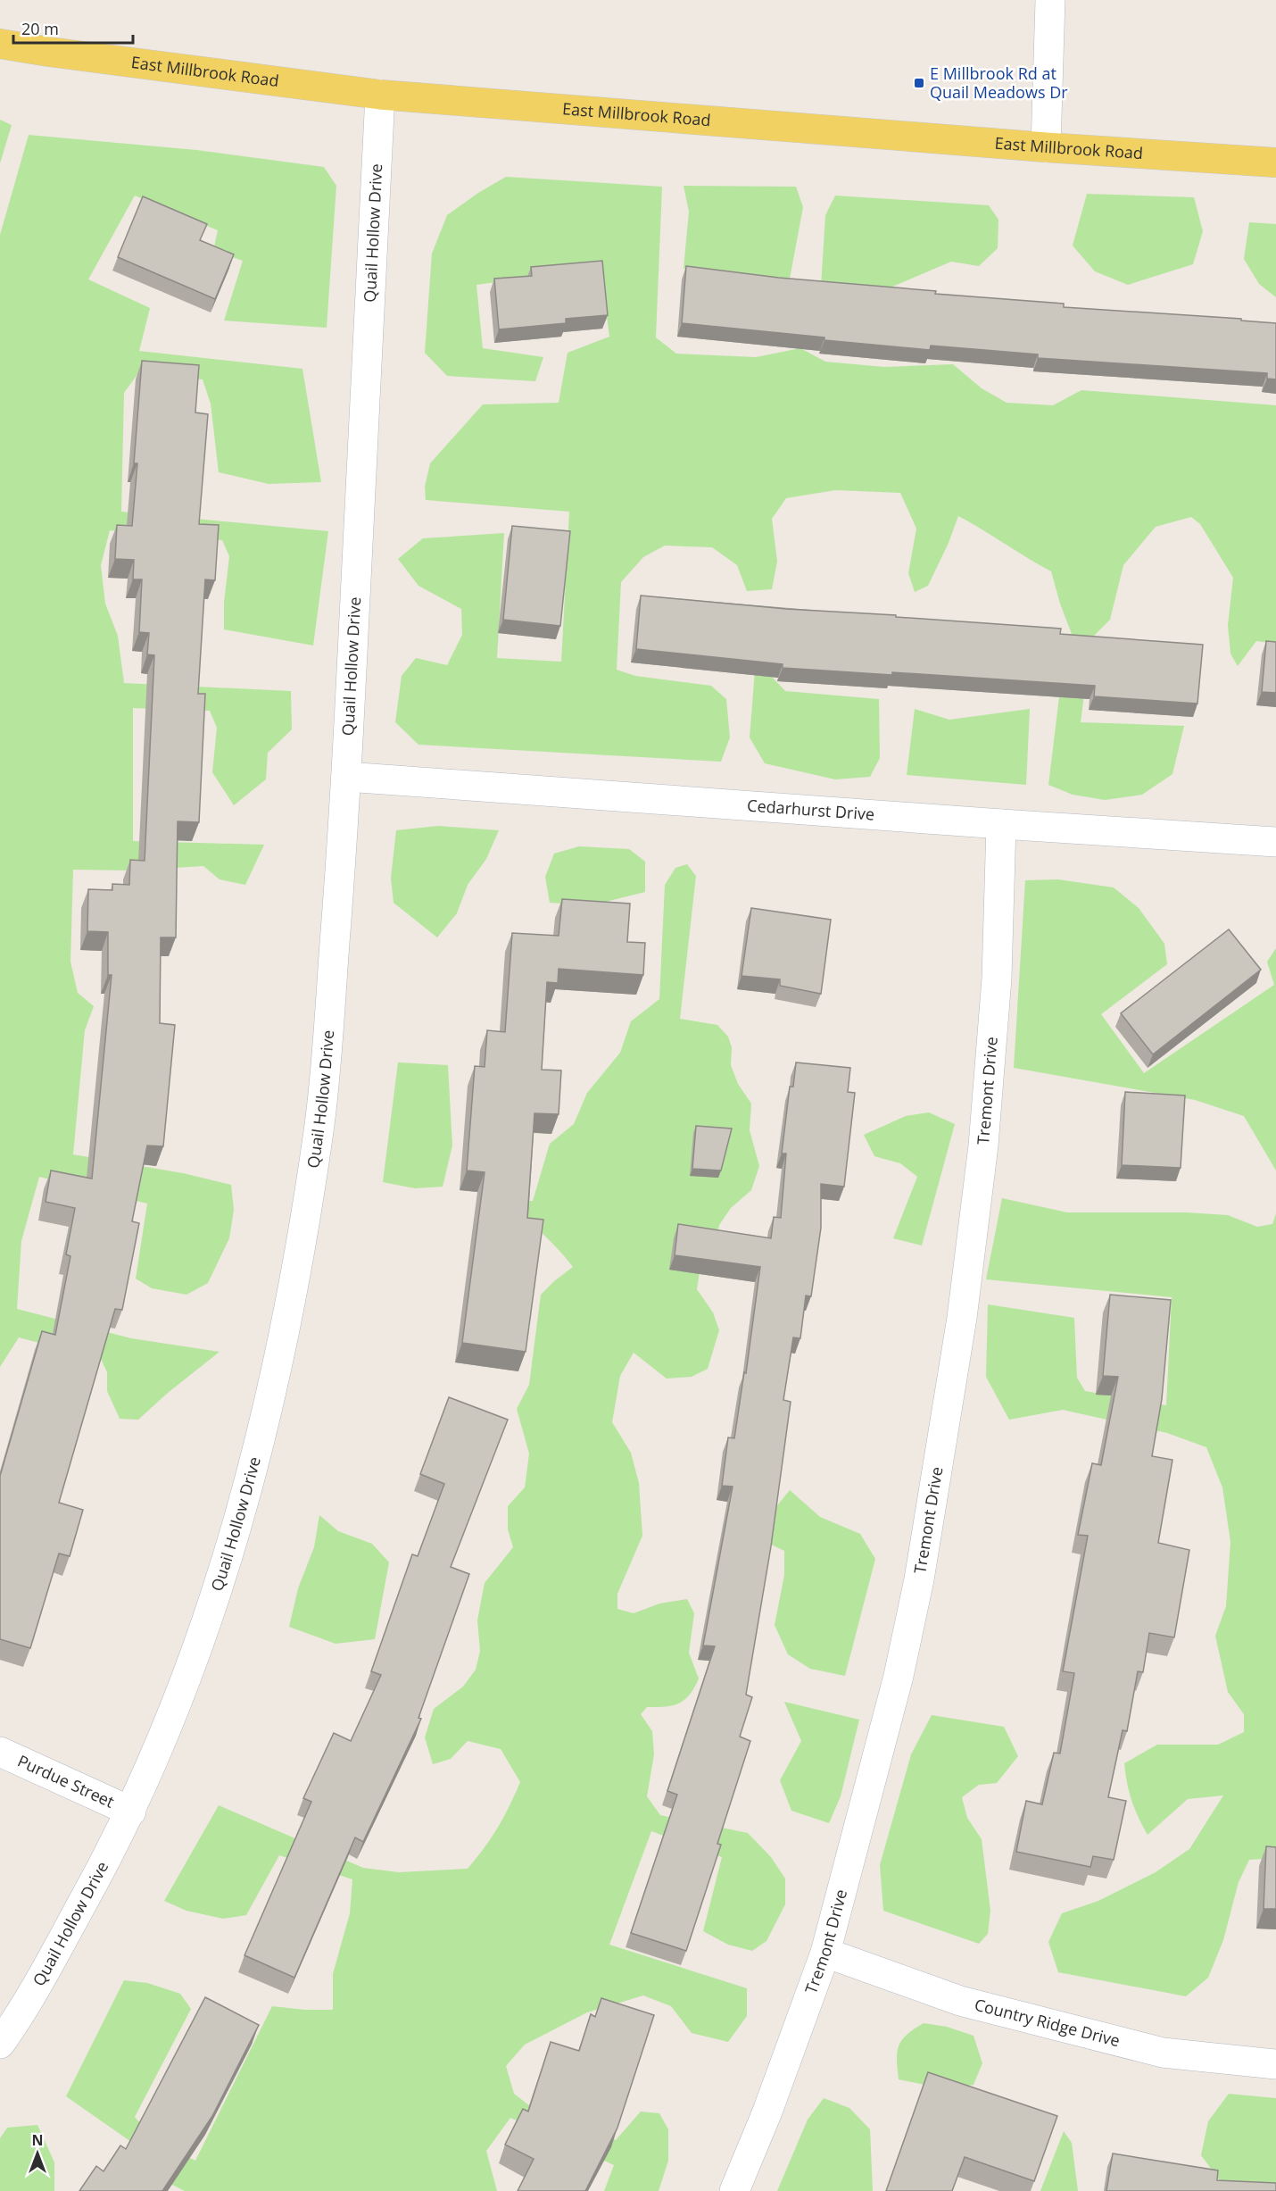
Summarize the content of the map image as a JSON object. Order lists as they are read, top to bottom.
{
  "streets": {
    "main road": ["East Millbrook Road"],
    "street": [
      "Quail Hollow Drive",
      "Cedarhurst Drive",
      "Tremont Drive",
      "Purdue Street",
      "Country Ridge Drive"
    ]
  },
  "crossings": [
    ["East Millbrook Road", "Quail Hollow Drive"],
    ["Quail Hollow Drive", "Cedarhurst Drive"],
    ["Quail Hollow Drive", "Purdue Street"],
    ["Cedarhurst Drive", "Tremont Drive"],
    ["Tremont Drive", "Country Ridge Drive"]
  ],
  "places": {
    "transit": ["E Millbrook Rd at Quail Meadows Dr"]
  },
  "scale_bar": "20 m",
  "north": "top"
}
